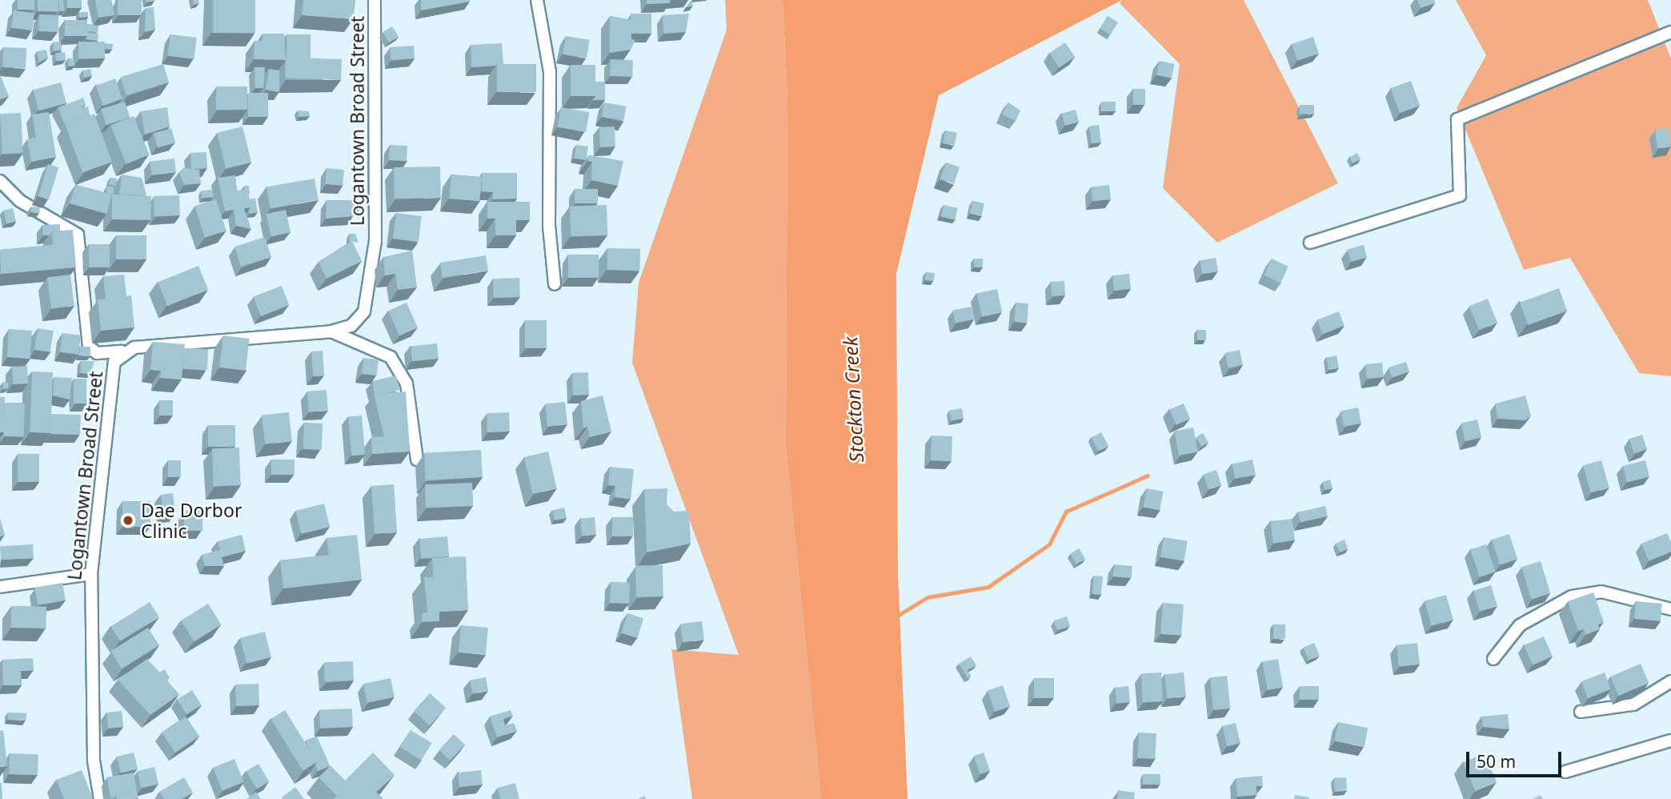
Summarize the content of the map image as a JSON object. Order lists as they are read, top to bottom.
{
  "streets": {
    "street": ["Logantown Broad Street"]
  },
  "water": ["Stockton Creek"],
  "places": ["Dae Dorbor Clinic"],
  "scale_bar": "50 m"
}
